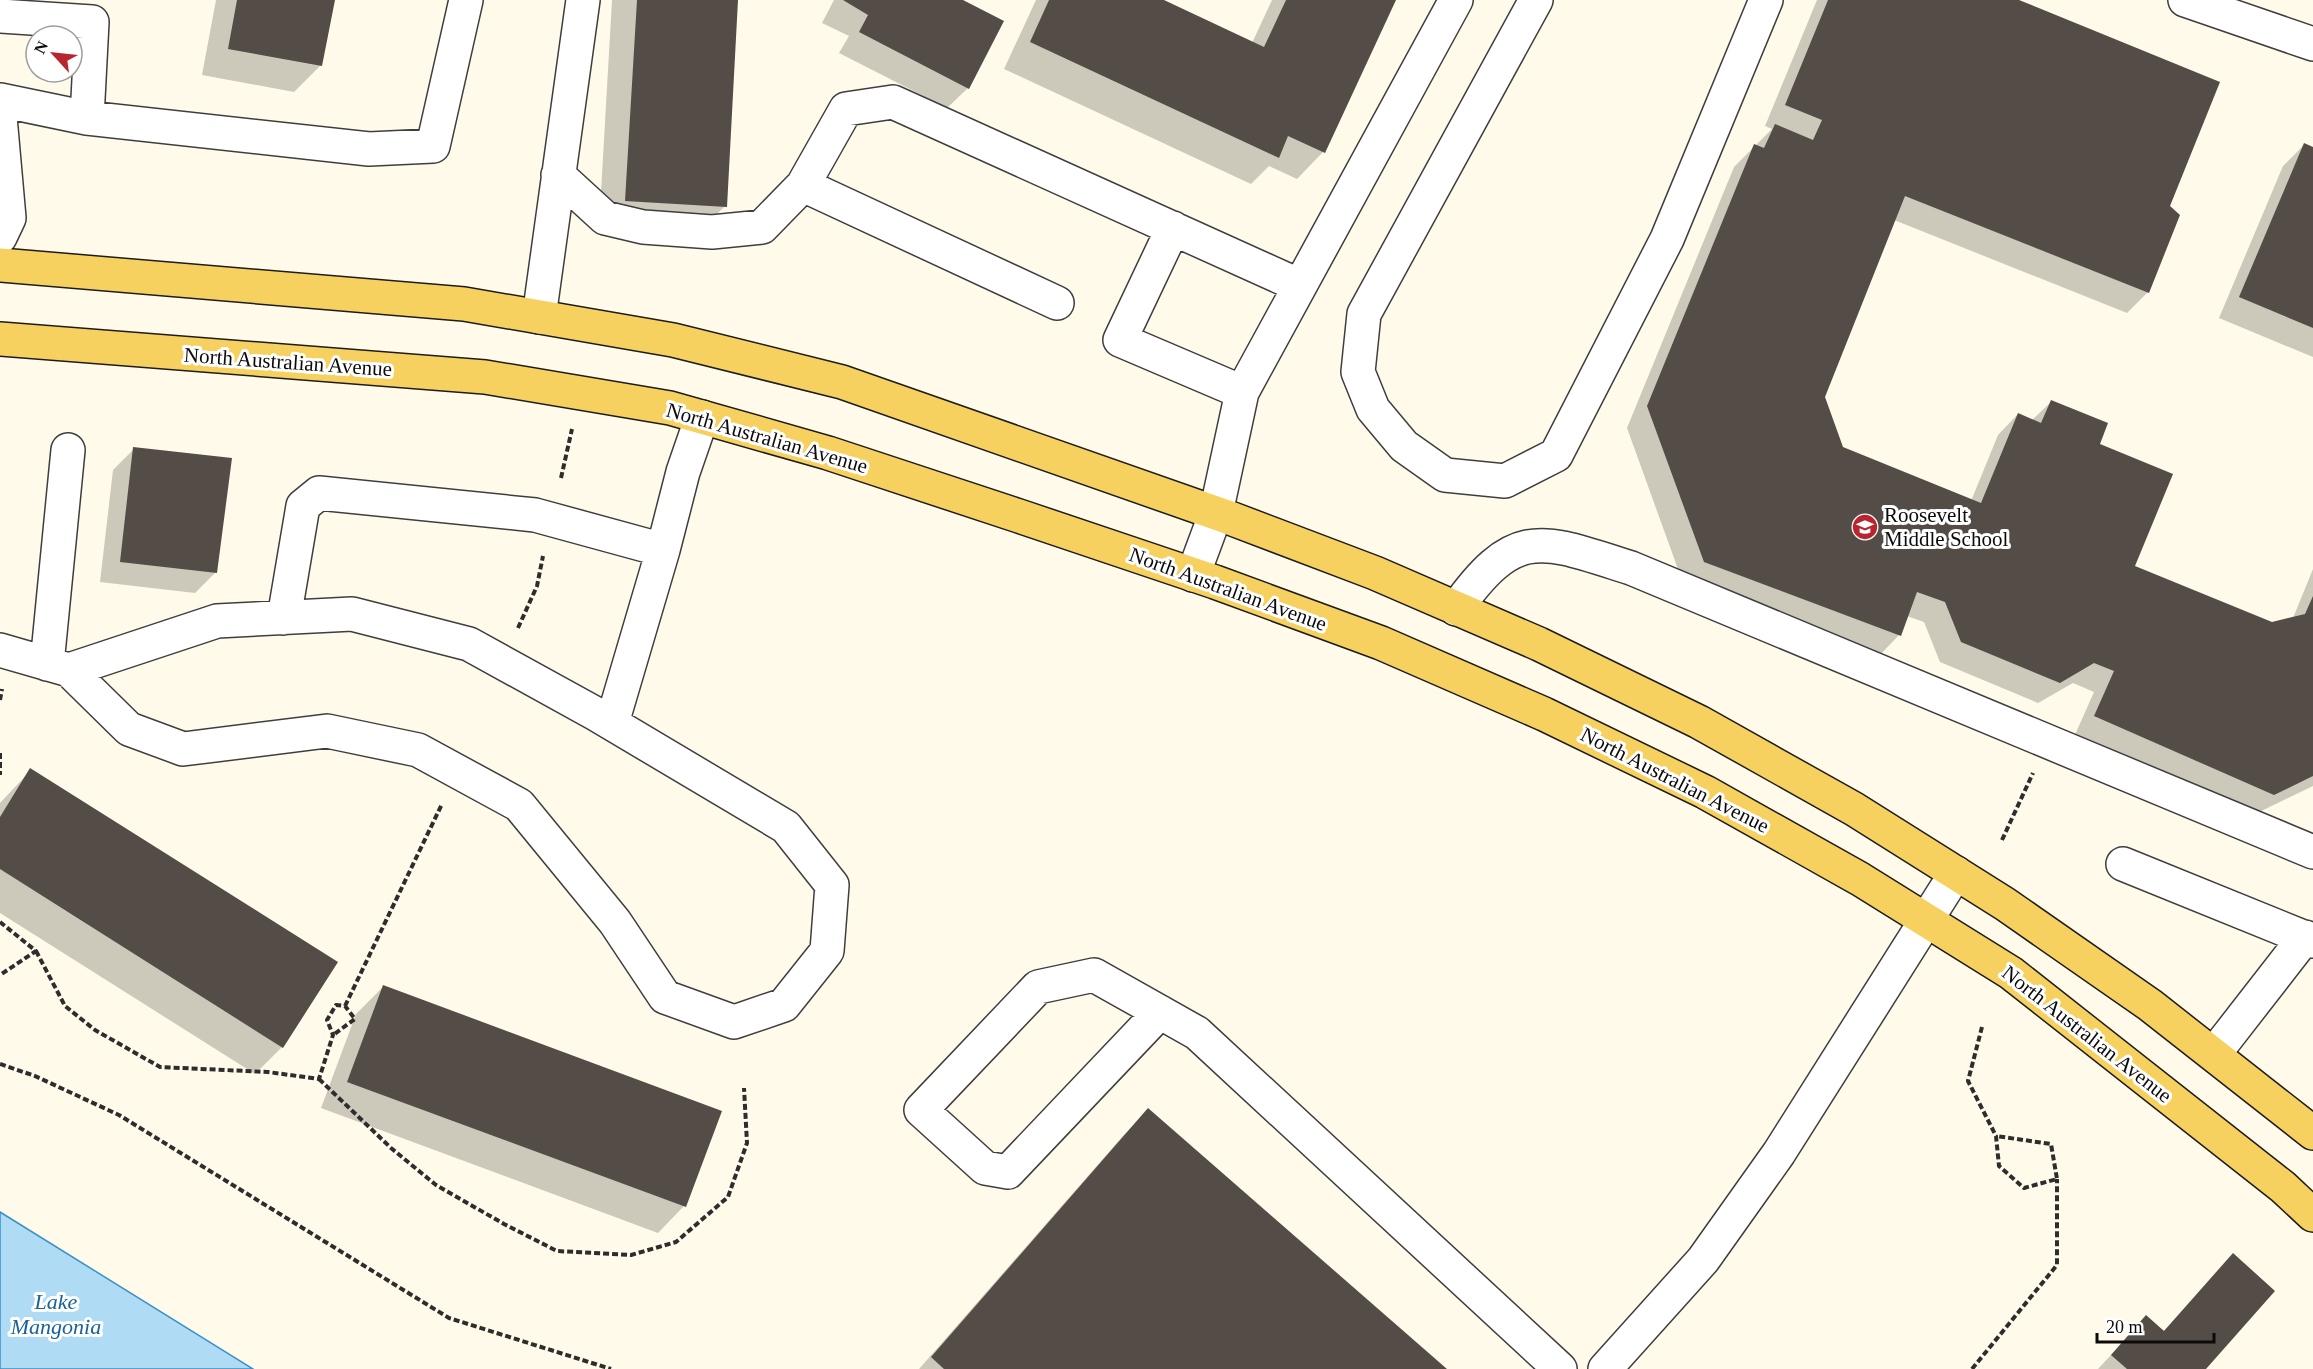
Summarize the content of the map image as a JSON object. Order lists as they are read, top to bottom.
{
  "streets": {
    "main road": ["North Australian Avenue"]
  },
  "water": ["Lake Mangonia"],
  "places": {
    "school or university": ["Roosevelt Middle School"]
  },
  "scale_bar": "20 m",
  "north": "top left"
}
